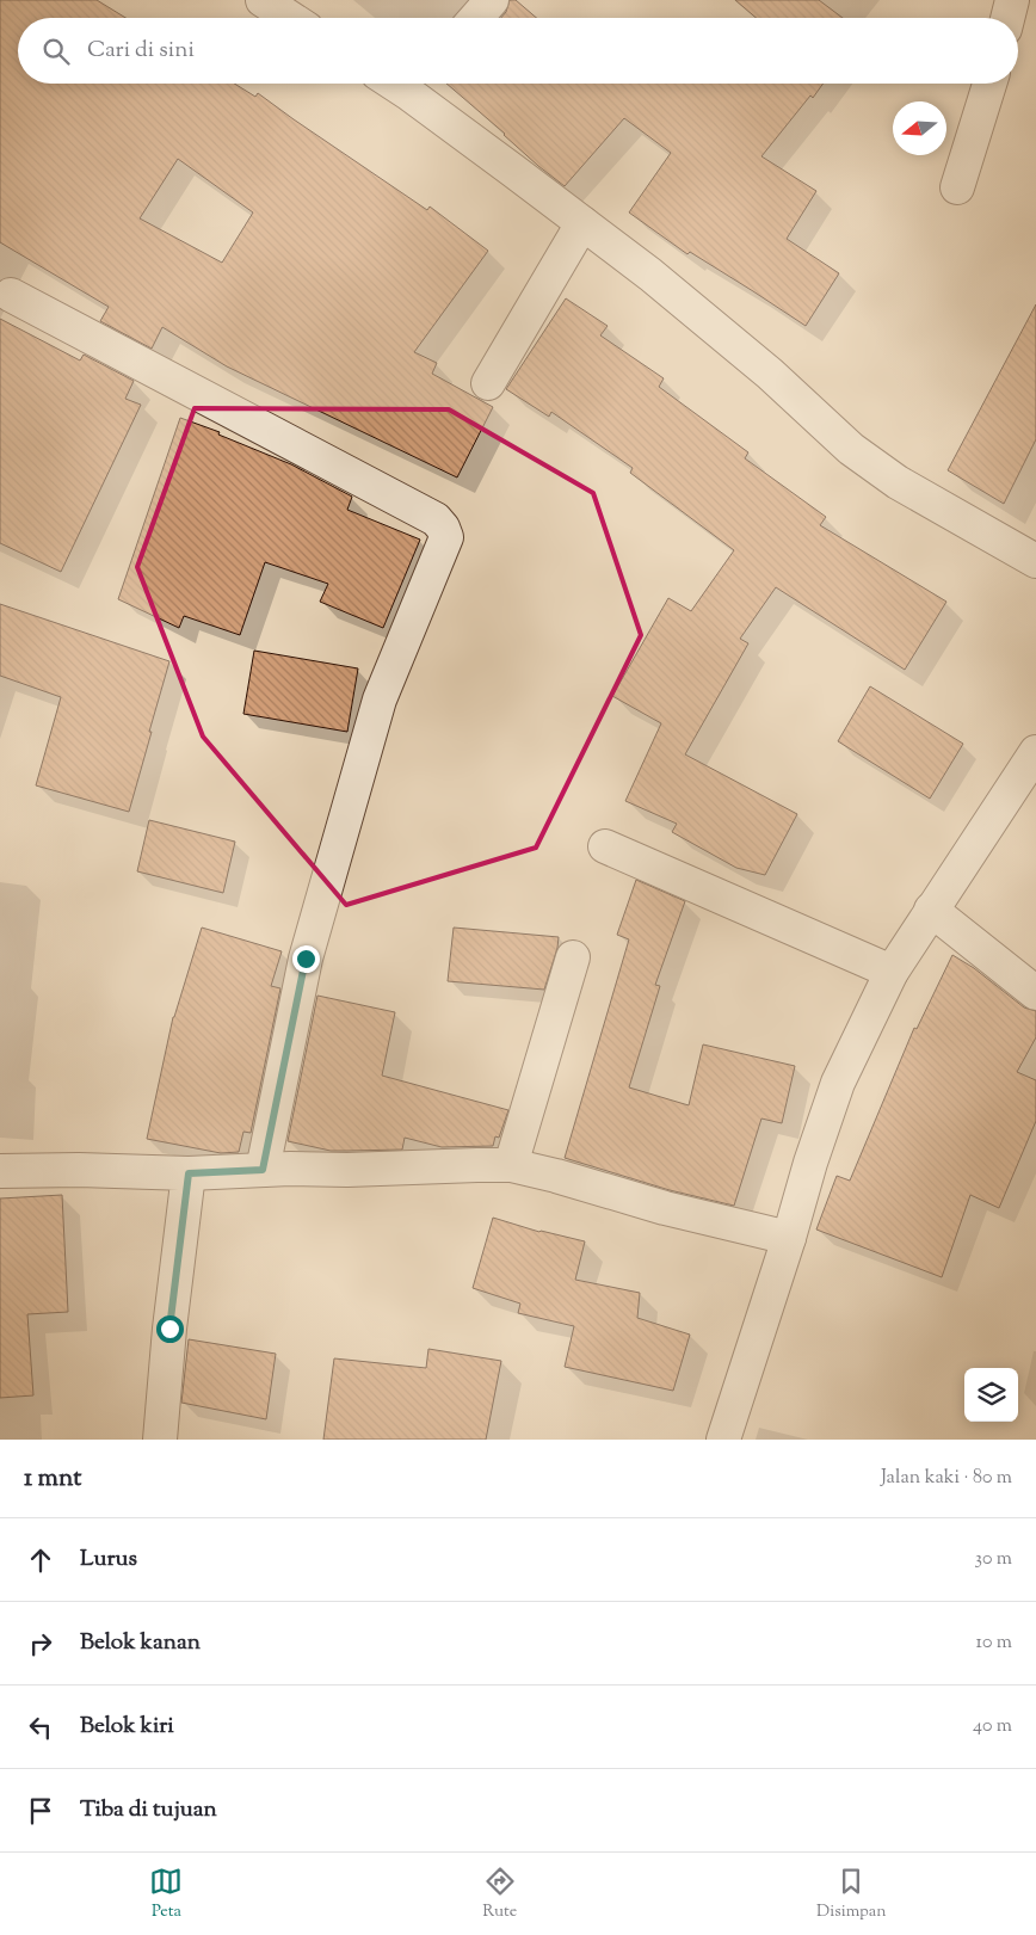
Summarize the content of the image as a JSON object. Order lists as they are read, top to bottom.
{
  "north": "left",
  "page": {
    "search": "Cari di sini",
    "heading": ["1 mnt", "Jalan kaki · 80 m"],
    "list": [
      ["Lurus", "30 m"],
      ["Belok kanan", "10 m"],
      ["Belok kiri", "40 m"],
      "Tiba di tujuan"
    ],
    "nav": ["Peta", "Rute", "Disimpan"]
  }
}
